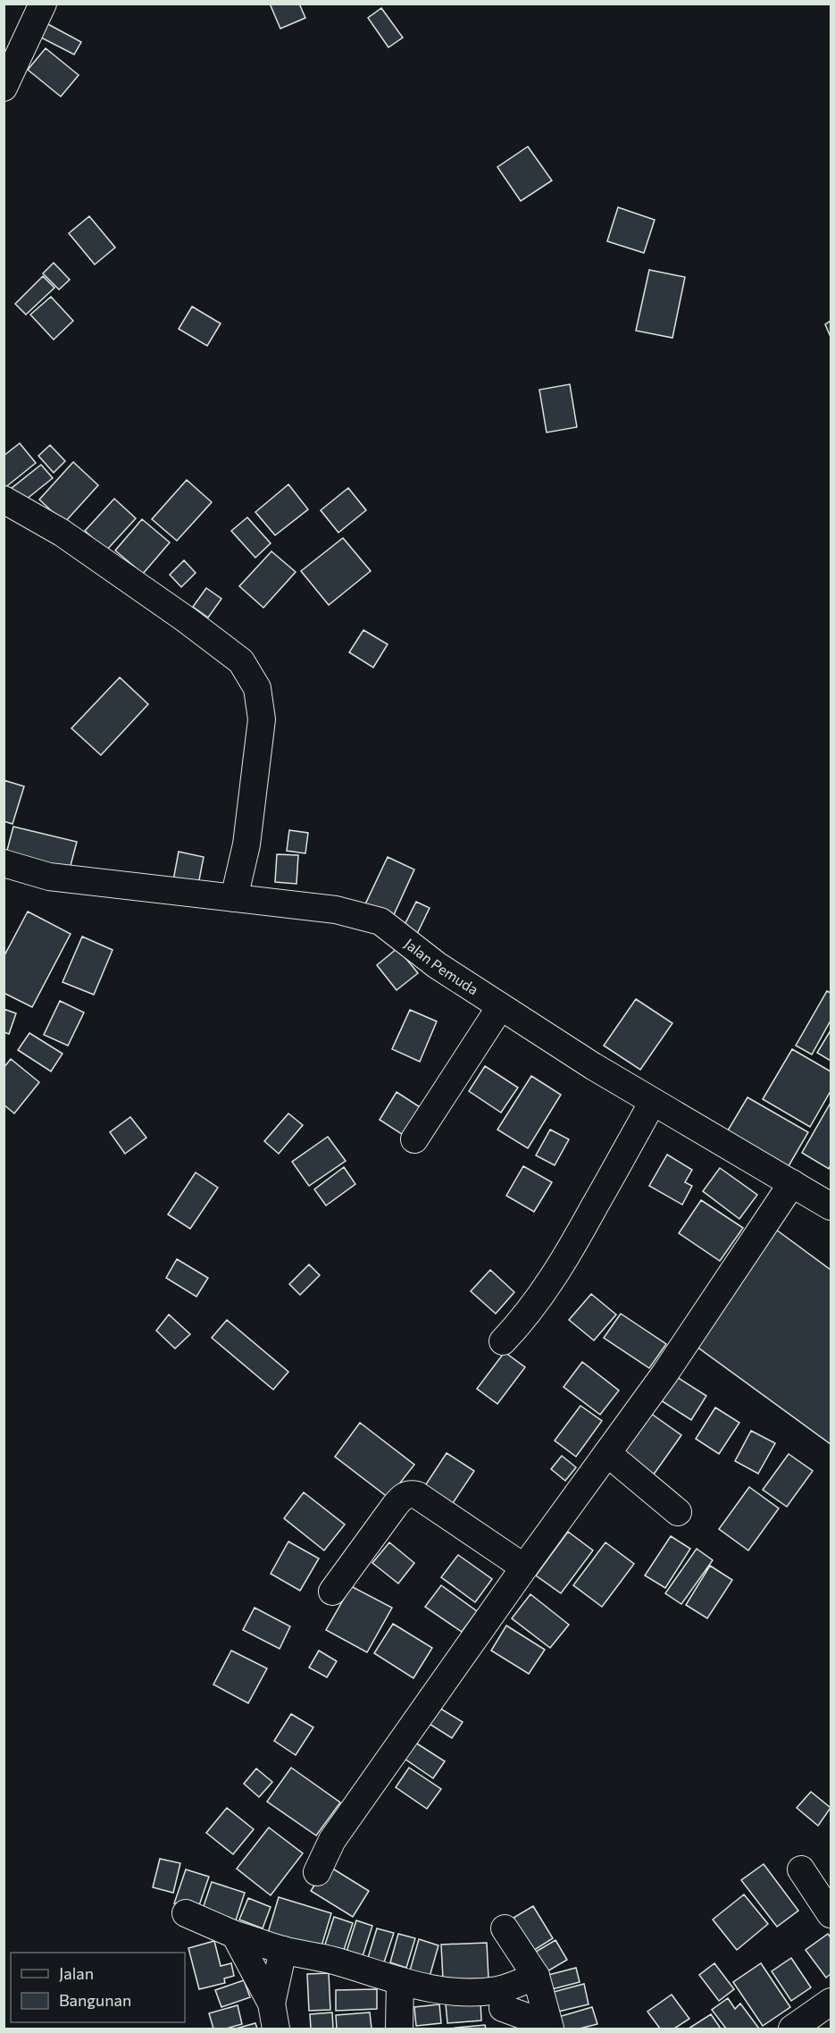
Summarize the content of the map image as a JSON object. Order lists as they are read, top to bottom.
{
  "streets": {
    "street": ["Jalan Pemuda"]
  },
  "legend": ["Jalan", "Bangunan"]
}
